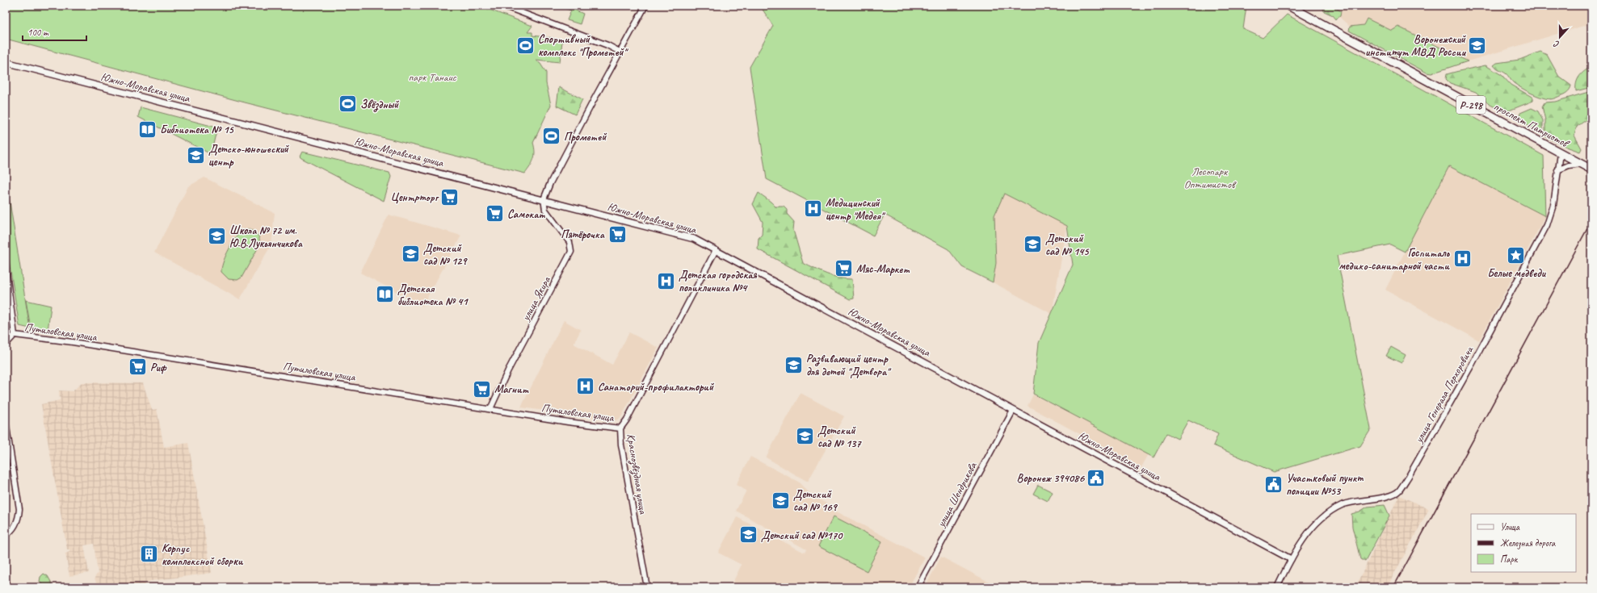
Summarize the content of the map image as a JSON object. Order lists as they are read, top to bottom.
{
  "streets": {
    "highway": ["Р-298", "проспект Патриотов"],
    "main road": ["Южно-Моравская улица"],
    "street": [
      "улица Якира",
      "Путиловская улица",
      "улица Генерала Перхоровича",
      "Краснозвёздная улица",
      "улица Шендрикова"
    ]
  },
  "crossings": [
    ["Южно-Моравская улица", "улица Якира"],
    ["Южно-Моравская улица", "улица Генерала Перхоровича"],
    ["Южно-Моравская улица", "Краснозвёздная улица"],
    ["Южно-Моравская улица", "улица Шендрикова"],
    ["проспект Патриотов", "улица Генерала Перхоровича"],
    ["улица Якира", "Путиловская улица"],
    ["Путиловская улица", "Краснозвёздная улица"]
  ],
  "parks": ["парк Танаис", "Лесопарк Оптимистов"],
  "places": {
    "sports": ["Спортивный комплекс \"Прометей\"", "Звёздный", "Прометей"],
    "school or university": [
      "Воронежский институт МВД России",
      "Детско-юношеский центр",
      "Школа № 72 им. Ю.В.Лукьянчикова",
      "Детский сад № 145",
      "Детский сад № 129",
      "Развивающий центр для детей \"Детвора\"",
      "Детский сад № 137",
      "Детский сад № 169",
      "Детский сад №170"
    ],
    "library": ["Библиотека № 15", "Детская библиотека № 41"],
    "supermarket": [
      "Центрторг",
      "Самокат",
      "Пятёрочка",
      "Мяс-Маркет",
      "Риф",
      "Магнит"
    ],
    "hospital": [
      "Медицинский центр \"Медея\"",
      "Госпиталь медико-санитарной части",
      "Детская городская поликлиника №4",
      "Cанаторий-профилакторий"
    ],
    "place": ["Белые медведи"],
    "public building": ["Воронеж 394086", "Участковый пункт полиции №53"],
    "building": ["Корпус комплексной сборки"]
  },
  "legend": ["Улица", "Железная дорога", "Парк"],
  "scale_bar": "100 m",
  "north": "bottom"
}
